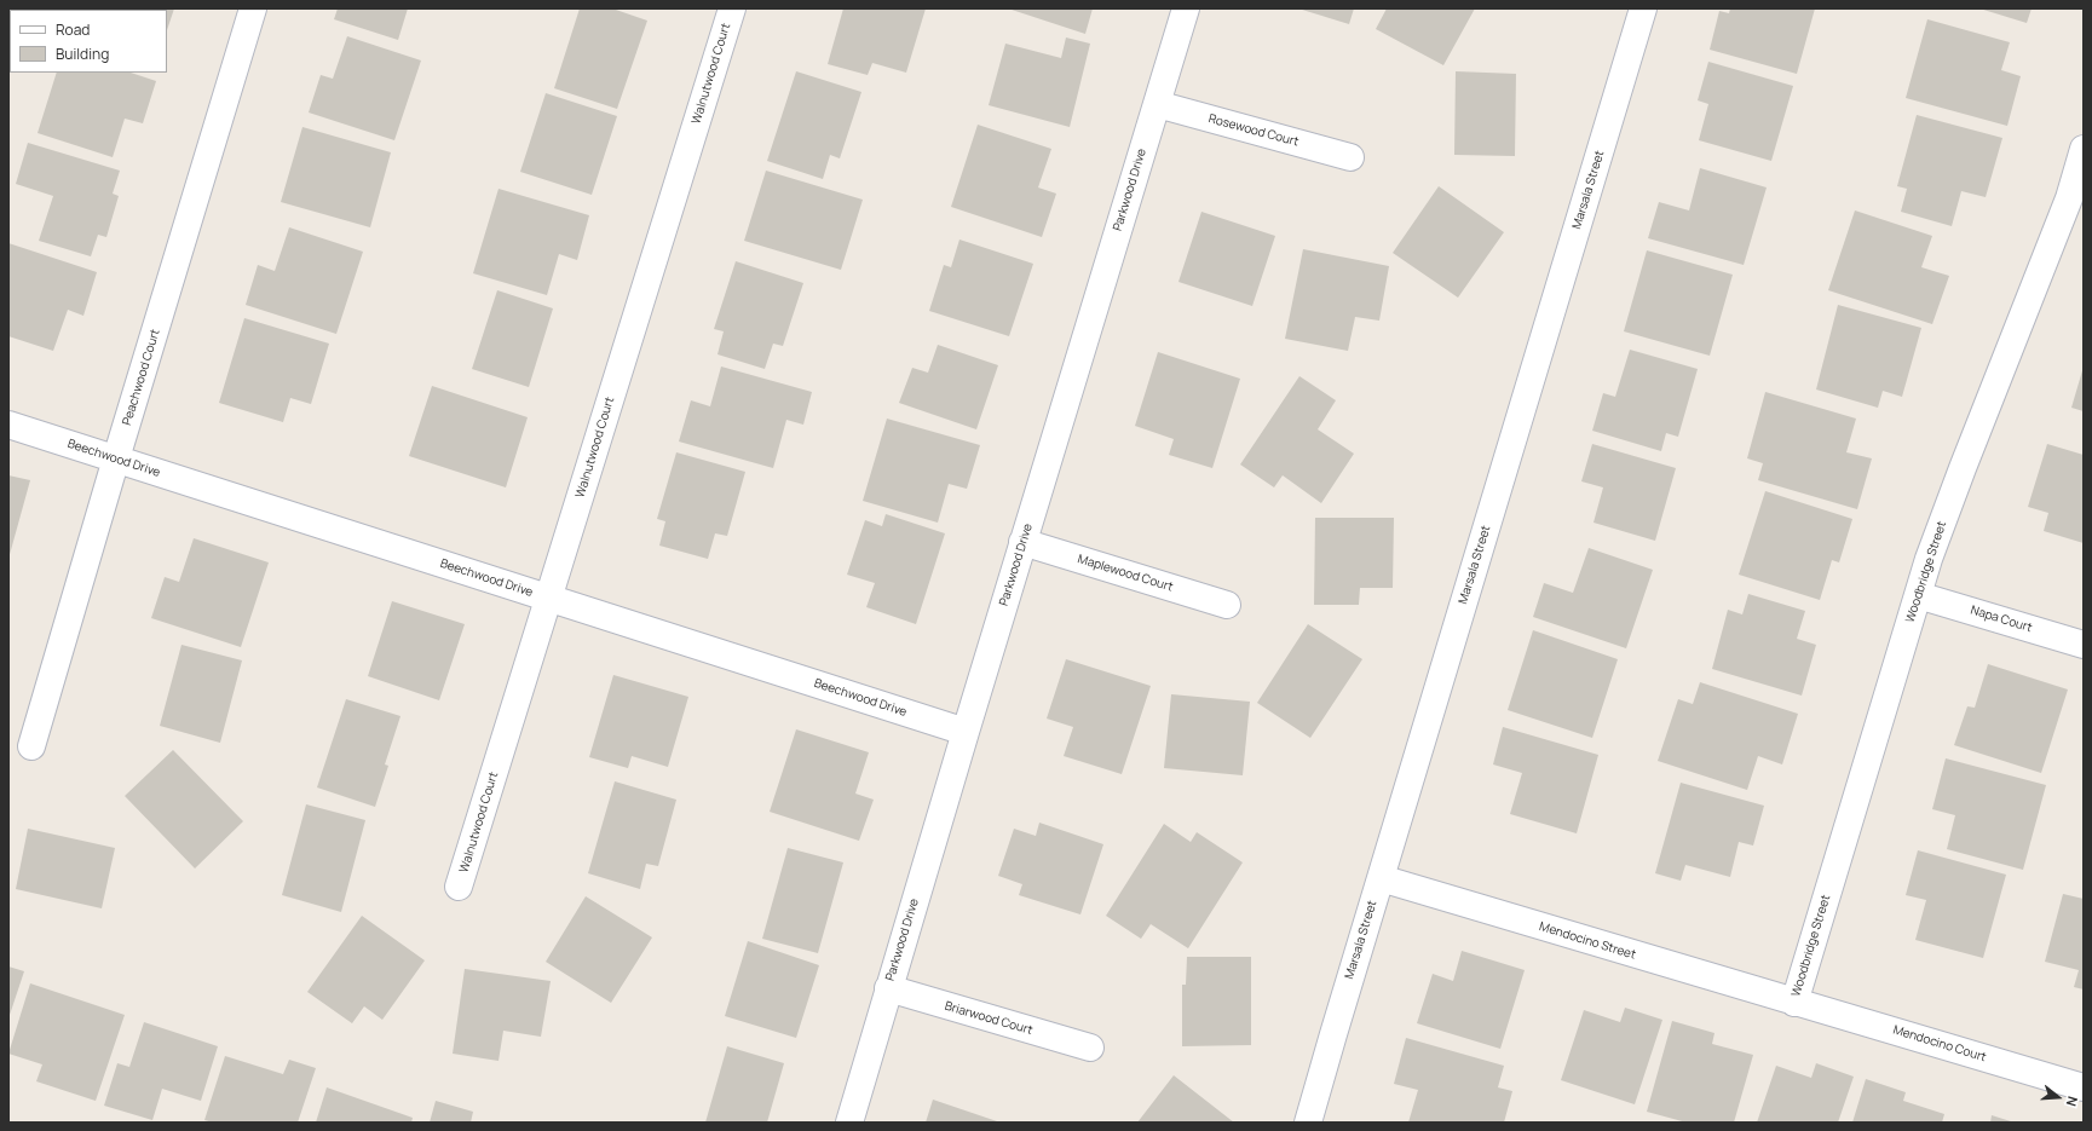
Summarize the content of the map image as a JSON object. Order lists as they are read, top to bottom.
{
  "streets": {
    "street": [
      "Walnutwood Court",
      "Rosewood Court",
      "Parkwood Drive",
      "Marsala Street",
      "Peachwood Court",
      "Beechwood Drive",
      "Woodbridge Street",
      "Maplewood Court",
      "Napa Court",
      "Mendocino Street",
      "Briarwood Court",
      "Mendocino Court"
    ]
  },
  "crossings": [
    ["Walnutwood Court", "Beechwood Drive"],
    ["Rosewood Court", "Parkwood Drive"],
    ["Parkwood Drive", "Beechwood Drive"],
    ["Parkwood Drive", "Maplewood Court"],
    ["Parkwood Drive", "Briarwood Court"],
    ["Marsala Street", "Mendocino Street"],
    ["Peachwood Court", "Beechwood Drive"],
    ["Woodbridge Street", "Napa Court"],
    ["Woodbridge Street", "Mendocino Street"],
    ["Woodbridge Street", "Mendocino Court"],
    ["Mendocino Street", "Mendocino Court"]
  ],
  "legend": ["Road", "Building"],
  "north": "right"
}
